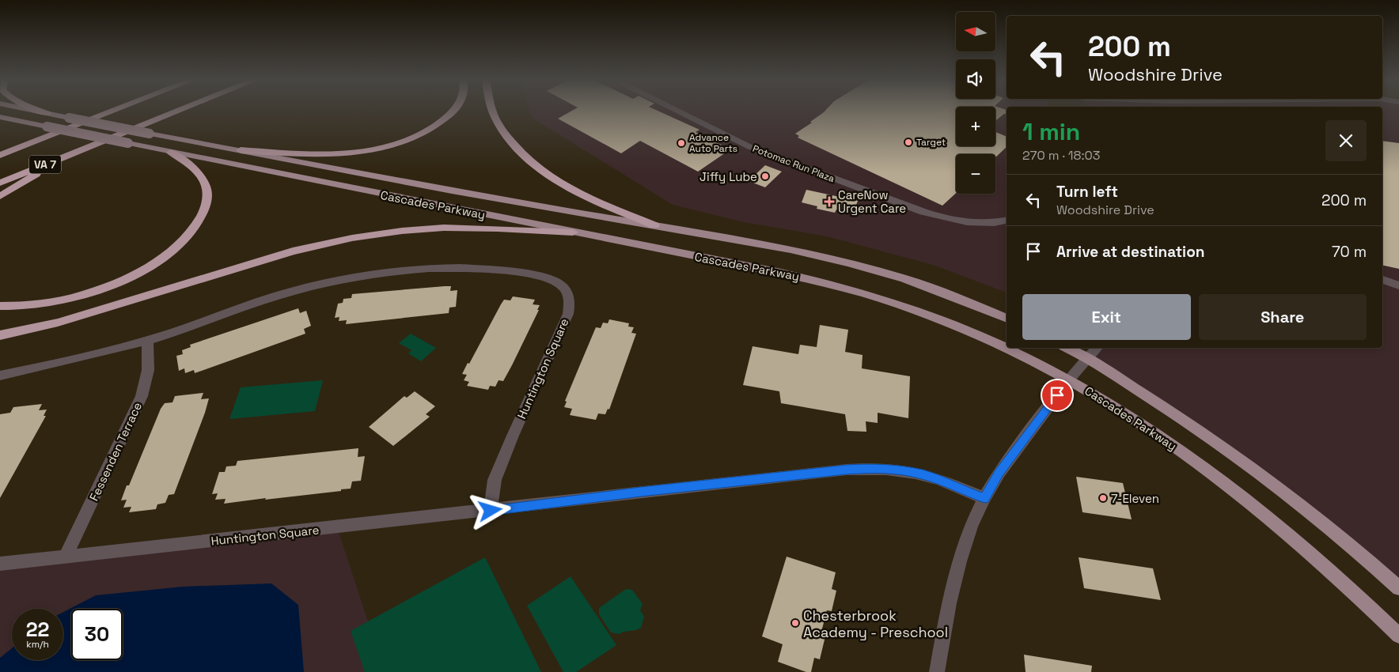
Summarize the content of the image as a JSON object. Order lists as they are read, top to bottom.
{
  "streets": {
    "highway": ["VA 7"],
    "main road": ["Cascades Parkway"],
    "street": ["Potomac Run Plaza", "Huntington Square", "Fessenden Terrace"]
  },
  "crossings": [
    ["Huntington Square", "Fessenden Terrace"]
  ],
  "places": {
    "other": [
      "Target",
      "Advance Auto Parts",
      "Jiffy Lube",
      "7-Eleven",
      "Chesterbrook Academy - Preschool"
    ],
    "health": ["CareNow Urgent Care"]
  },
  "north": "left",
  "page": {
    "map_buttons": ["+", "−"],
    "turn": ["200 m", "Woodshire Drive"],
    "heading": ["1 min", "270 m · 18:03"],
    "list": [
      {
        "name": "Turn left",
        "note": "Woodshire Drive",
        "value": "200 m"
      },
      {
        "name": "Arrive at destination",
        "value": "70 m"
      }
    ],
    "buttons": ["Exit", "Share"],
    "speed": "22 km/h",
    "limit": "30"
  }
}
